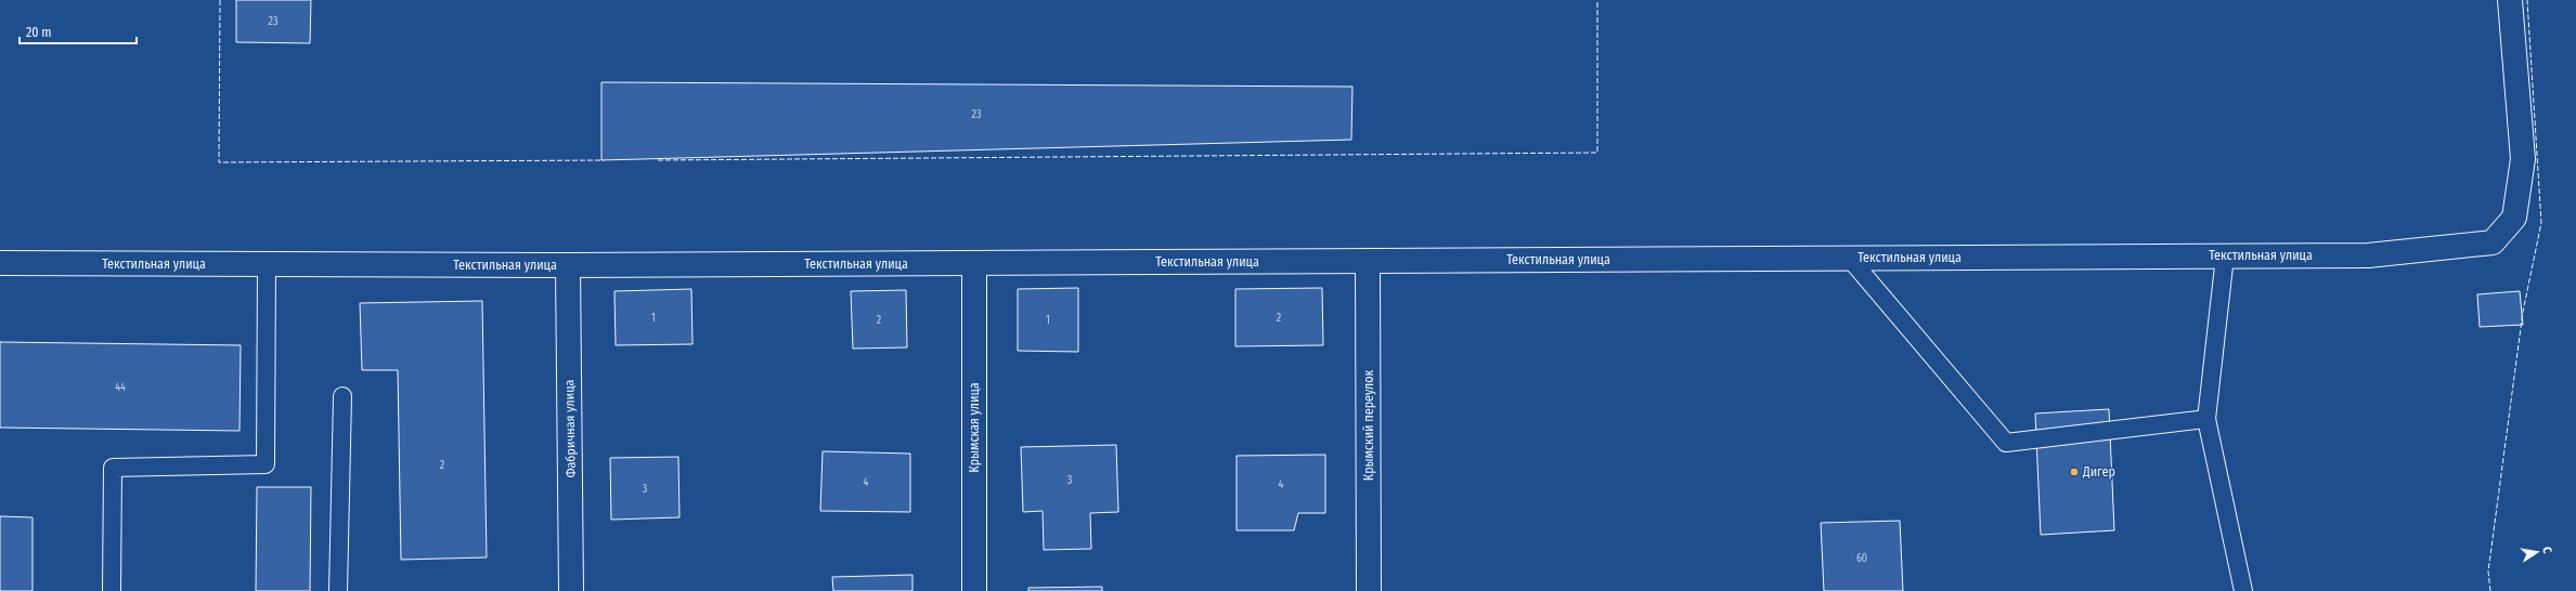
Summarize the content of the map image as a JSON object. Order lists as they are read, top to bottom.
{
  "streets": {
    "street": [
      "Текстильная улица",
      "Крымский переулок",
      "Крымская улица",
      "Фабричная улица"
    ]
  },
  "crossings": [
    ["Текстильная улица", "Крымский переулок"],
    ["Текстильная улица", "Крымская улица"],
    ["Текстильная улица", "Фабричная улица"]
  ],
  "places": ["Дигер"],
  "house_numbers": [
    "23",
    "23",
    "1",
    "2",
    "2",
    "1",
    "44",
    "2",
    "3",
    "4",
    "4",
    "3",
    "60"
  ],
  "scale_bar": "20 m",
  "north": "right"
}
